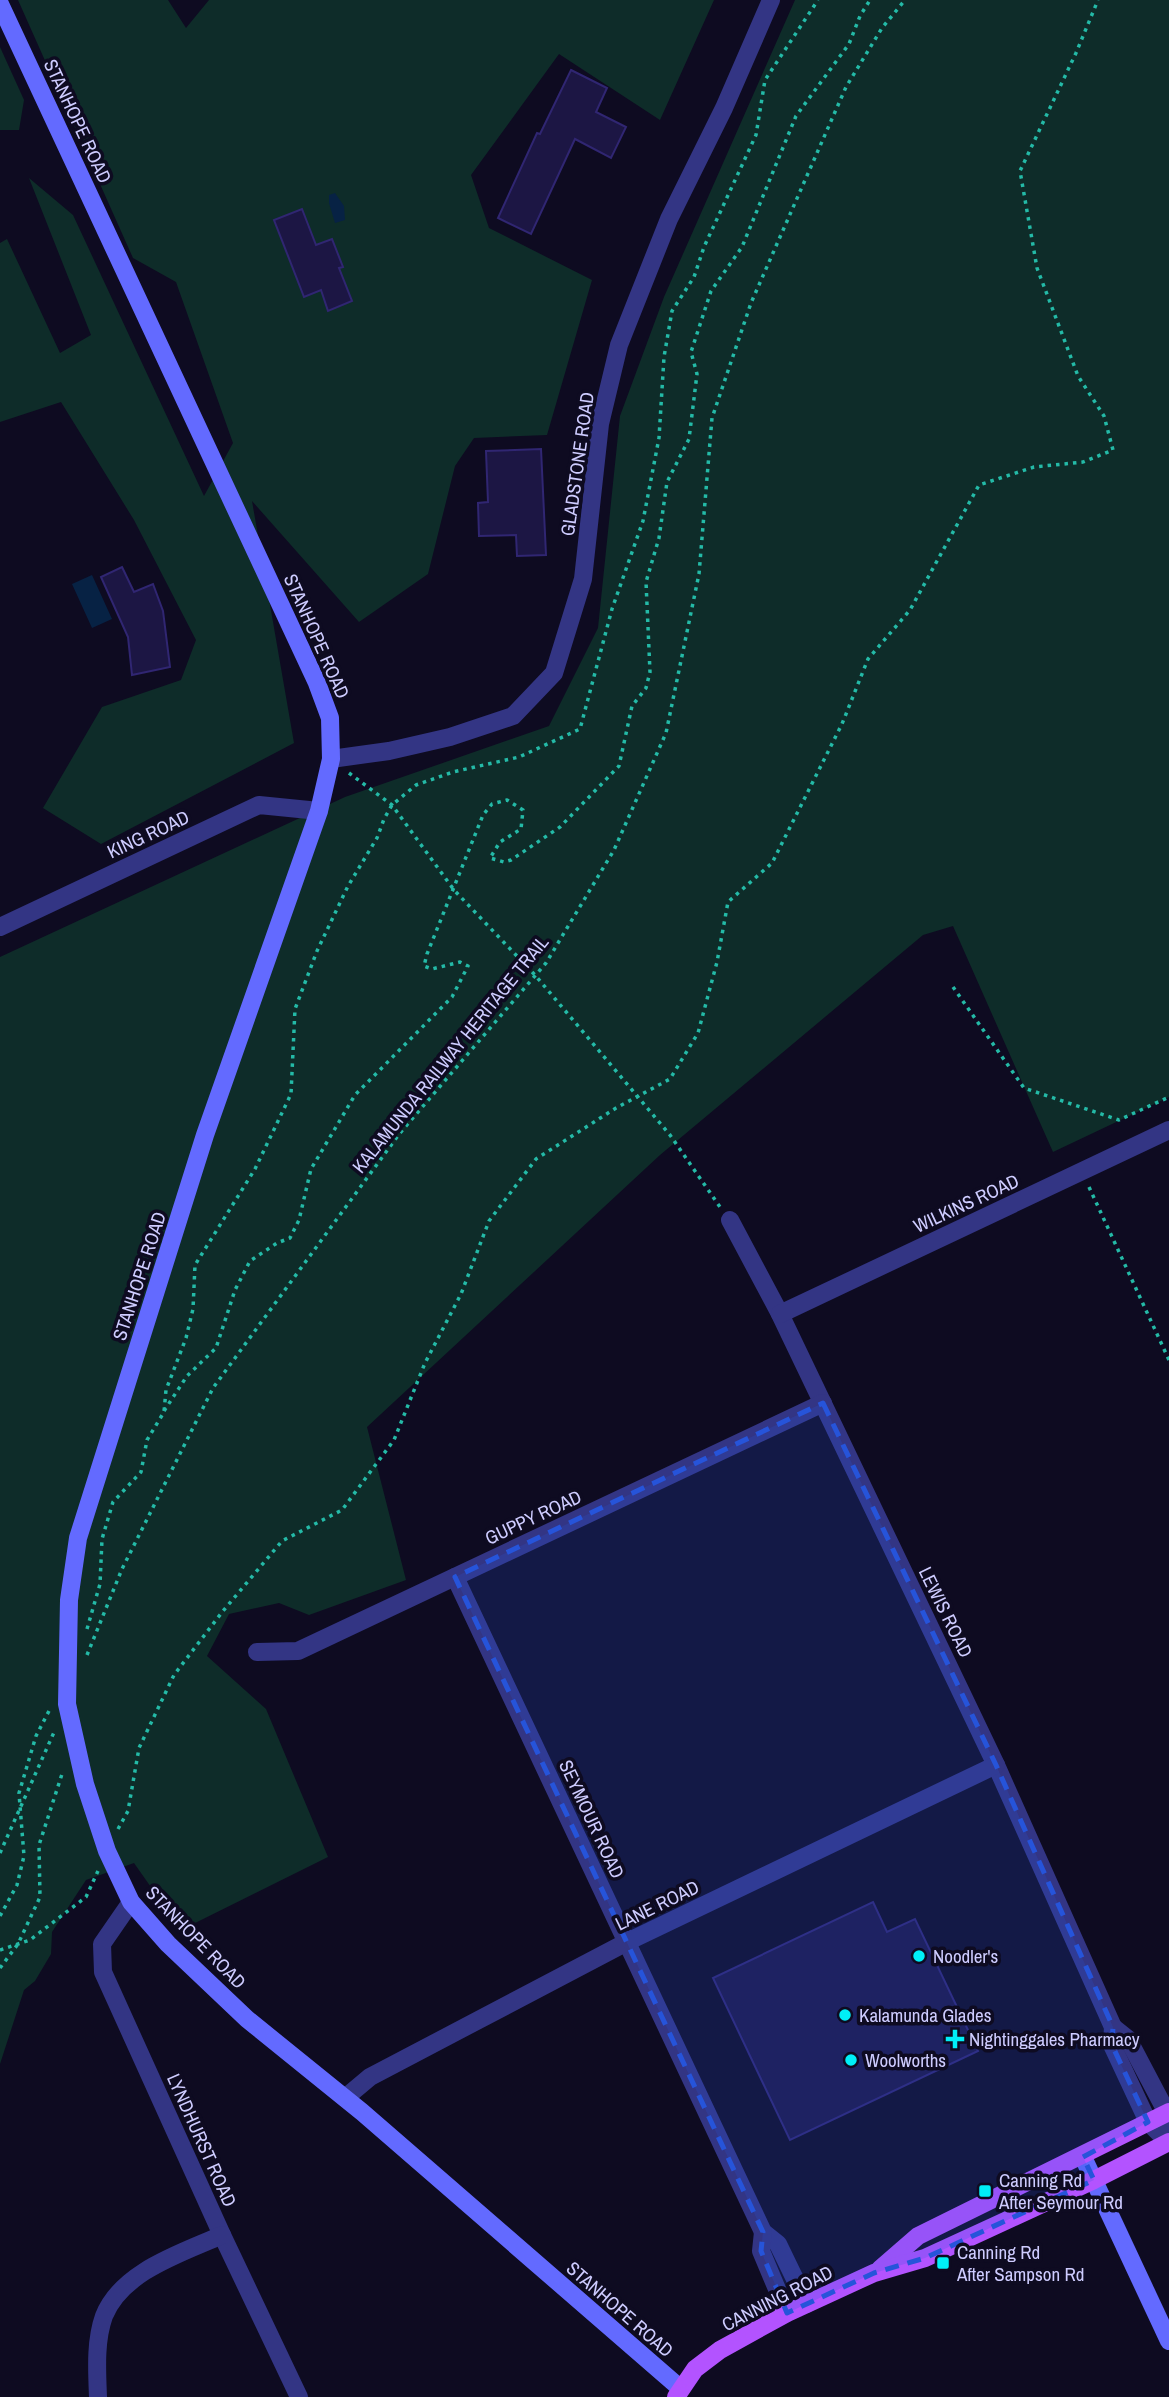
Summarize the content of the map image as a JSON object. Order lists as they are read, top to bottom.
{
  "streets": {
    "main road": ["CANNING ROAD"],
    "street": [
      "STANHOPE ROAD",
      "GLADSTONE ROAD",
      "KING ROAD",
      "WILKINS ROAD",
      "GUPPY ROAD",
      "LEWIS ROAD",
      "SEYMOUR ROAD",
      "LANE ROAD",
      "LYNDHURST ROAD"
    ],
    "path": ["KALAMUNDA RAILWAY HERITAGE TRAIL"]
  },
  "crossings": [
    ["STANHOPE ROAD", "GLADSTONE ROAD"],
    ["STANHOPE ROAD", "KING ROAD"],
    ["STANHOPE ROAD", "LANE ROAD"],
    ["STANHOPE ROAD", "LYNDHURST ROAD"],
    ["STANHOPE ROAD", "CANNING ROAD"],
    ["WILKINS ROAD", "LEWIS ROAD"],
    ["GUPPY ROAD", "LEWIS ROAD"],
    ["GUPPY ROAD", "SEYMOUR ROAD"],
    ["LEWIS ROAD", "LANE ROAD"],
    ["LEWIS ROAD", "CANNING ROAD"],
    ["SEYMOUR ROAD", "LANE ROAD"],
    ["SEYMOUR ROAD", "CANNING ROAD"]
  ],
  "places": {
    "other": ["Noodler's", "Kalamunda Glades", "Woolworths"],
    "health": ["Nightinggales Pharmacy"],
    "transit": ["Canning Rd After Seymour Rd", "Canning Rd After Sampson Rd"]
  }
}
